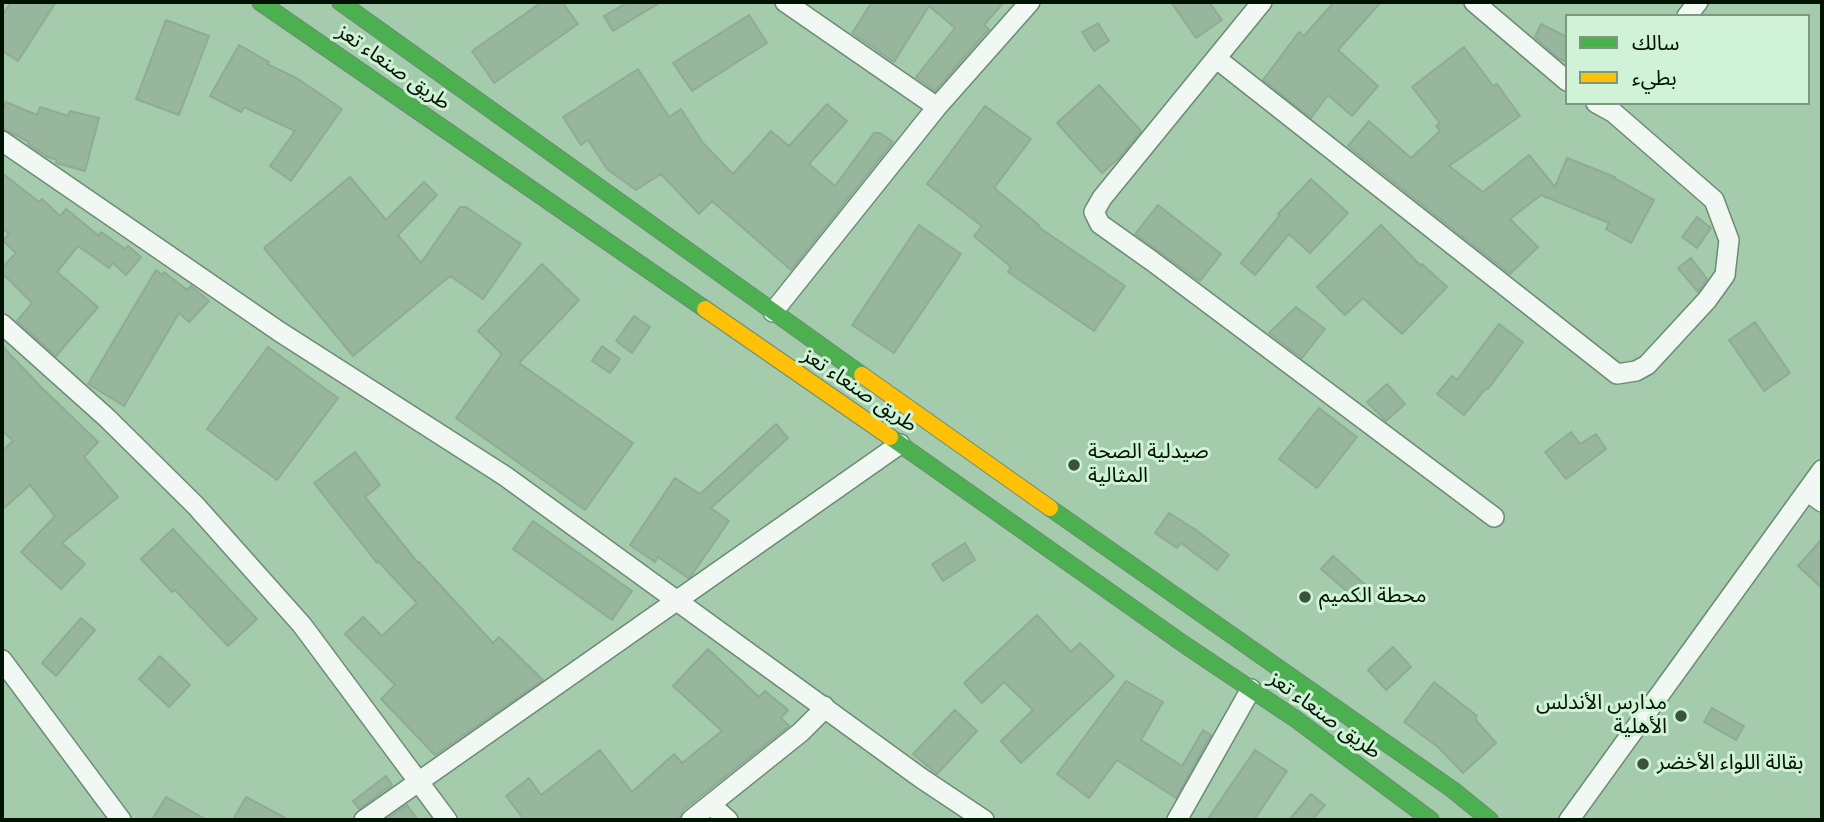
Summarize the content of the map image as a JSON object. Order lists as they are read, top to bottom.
{
  "streets": {
    "highway": ["طريق صنعاء تعز"]
  },
  "places": [
    "صيدلية الصحة المثالية",
    "محطة الكميم",
    "مدارس الأندلس الأهلية",
    "بقالة اللواء الأخضر"
  ],
  "legend": ["سالك", "بطيء"]
}
